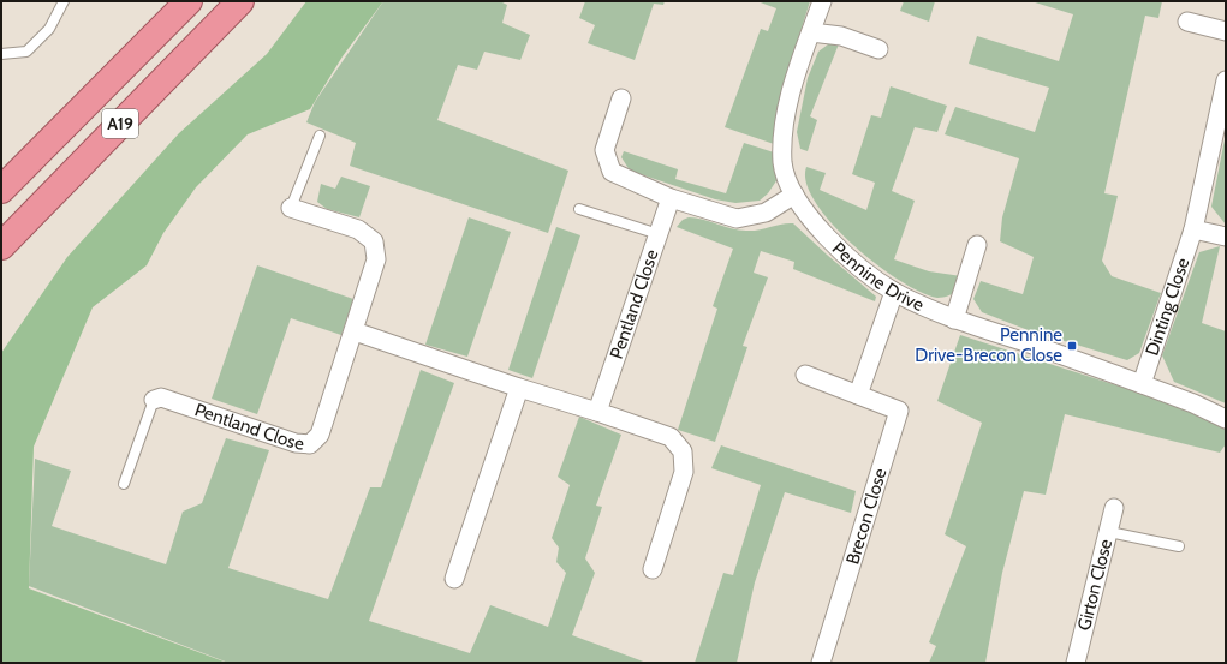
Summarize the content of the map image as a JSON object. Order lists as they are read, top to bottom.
{
  "streets": {
    "highway": ["A19"],
    "street": [
      "Pennine Drive",
      "Pentland Close",
      "Dinting Close",
      "Brecon Close",
      "Girton Close"
    ]
  },
  "crossings": [
    ["Pennine Drive", "Dinting Close"]
  ],
  "places": {
    "transit": ["Pennine Drive-Brecon Close"]
  }
}
